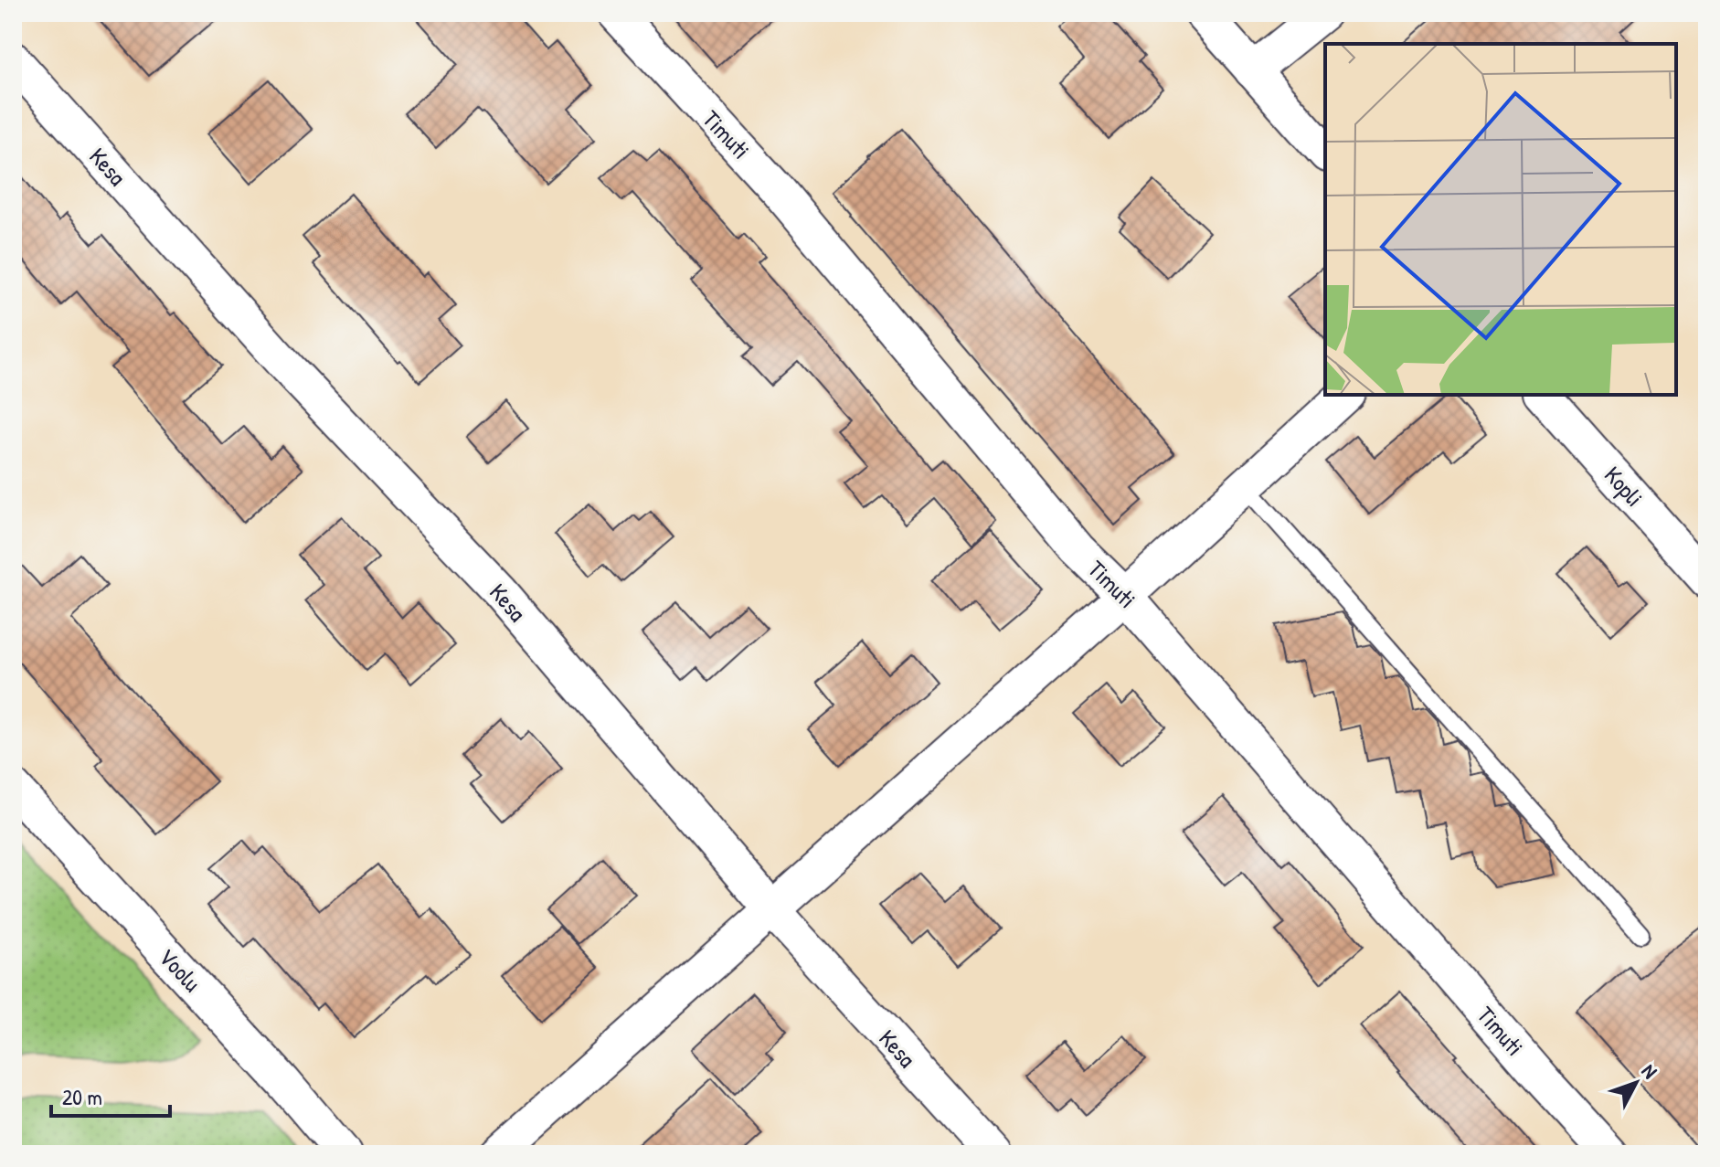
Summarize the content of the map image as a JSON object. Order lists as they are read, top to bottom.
{
  "streets": {
    "street": [
      "Timuti",
      "Kesa",
      "Kopli",
      "Voolu"
    ]
  },
  "scale_bar": "20 m",
  "north": "top right"
}
